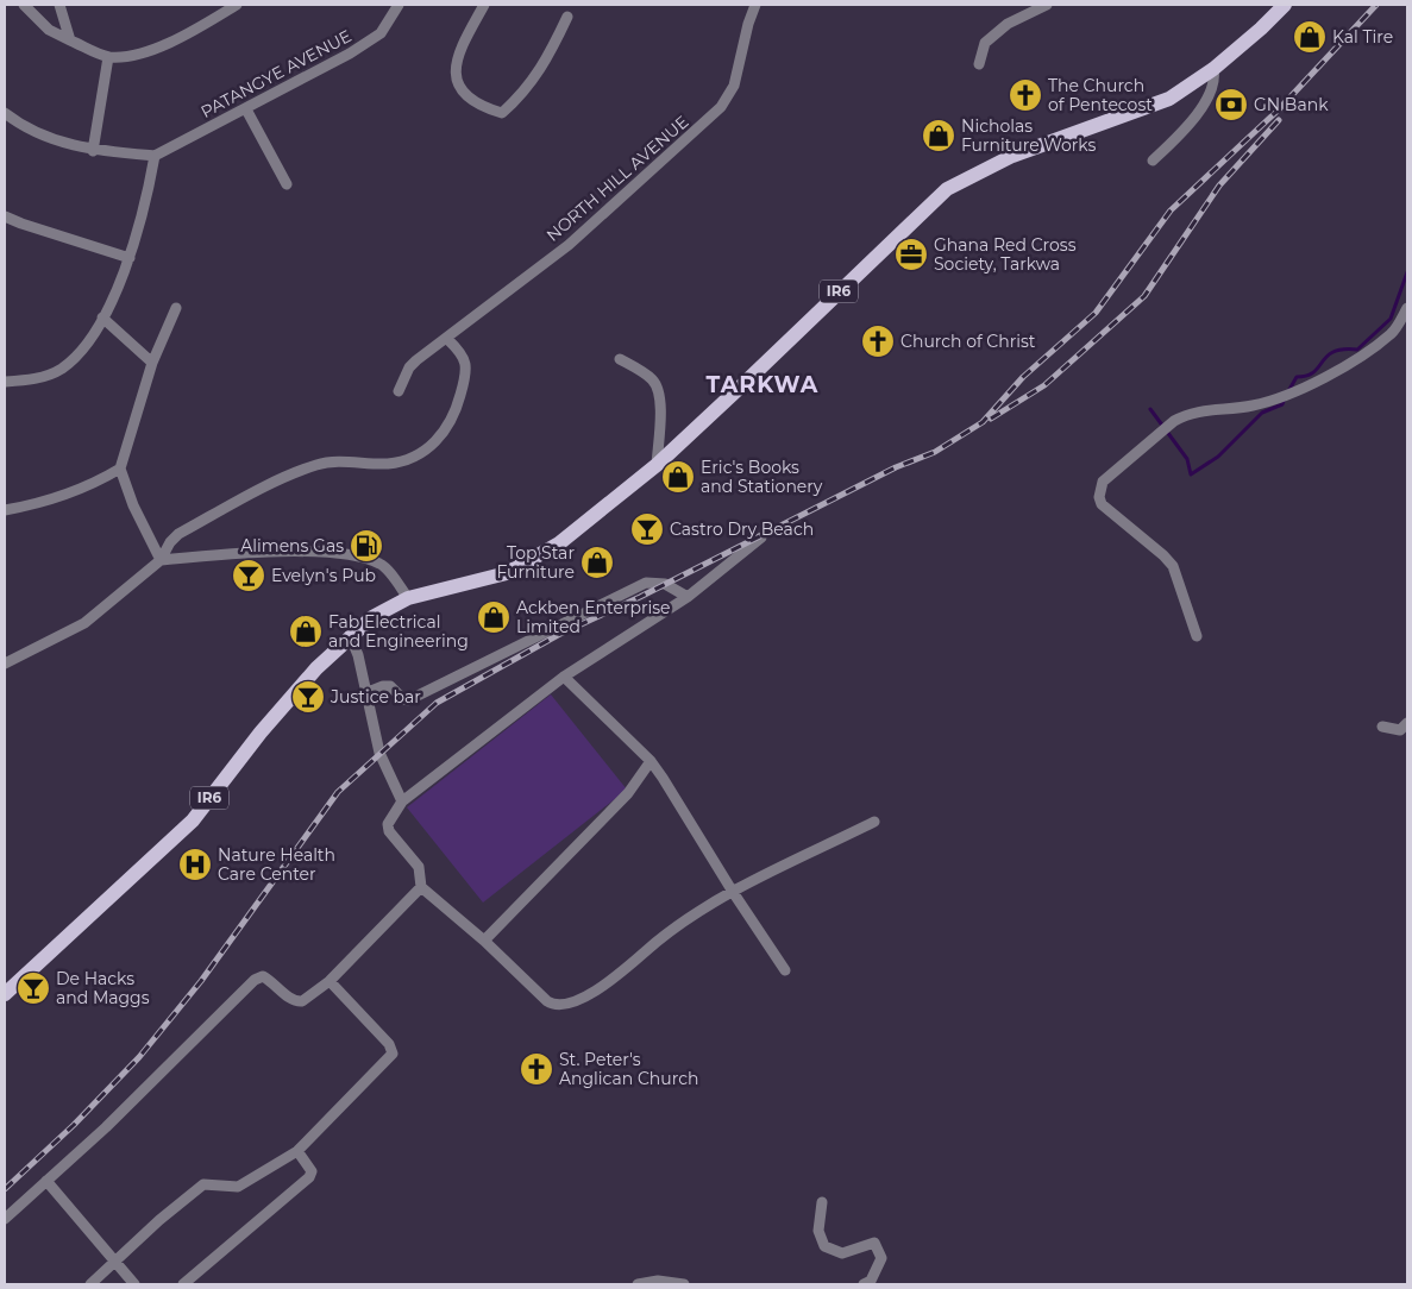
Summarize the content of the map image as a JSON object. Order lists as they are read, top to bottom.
{
  "streets": {
    "main road": ["IR6"],
    "street": ["PATANGYE AVENUE", "NORTH HILL AVENUE"]
  },
  "districts": ["TARKWA"],
  "places": {
    "shop": [
      "Kal Tire",
      "Nicholas Furniture Works",
      "Eric's Books and Stationery",
      "Top Star Furniture",
      "Ackben Enterprise Limited",
      "Fab Electrical and Engineering"
    ],
    "church": ["The Church of Pentecost", "Church of Christ", "St. Peter's Anglican Church"],
    "bank": ["GN Bank"],
    "office": ["Ghana Red Cross Society, Tarkwa"],
    "bar": [
      "Castro Dry Beach",
      "Evelyn's Pub",
      "Justice bar",
      "De Hacks and Maggs"
    ],
    "fuel station": ["Alimens Gas"],
    "hospital": ["Nature Health Care Center"]
  }
}
